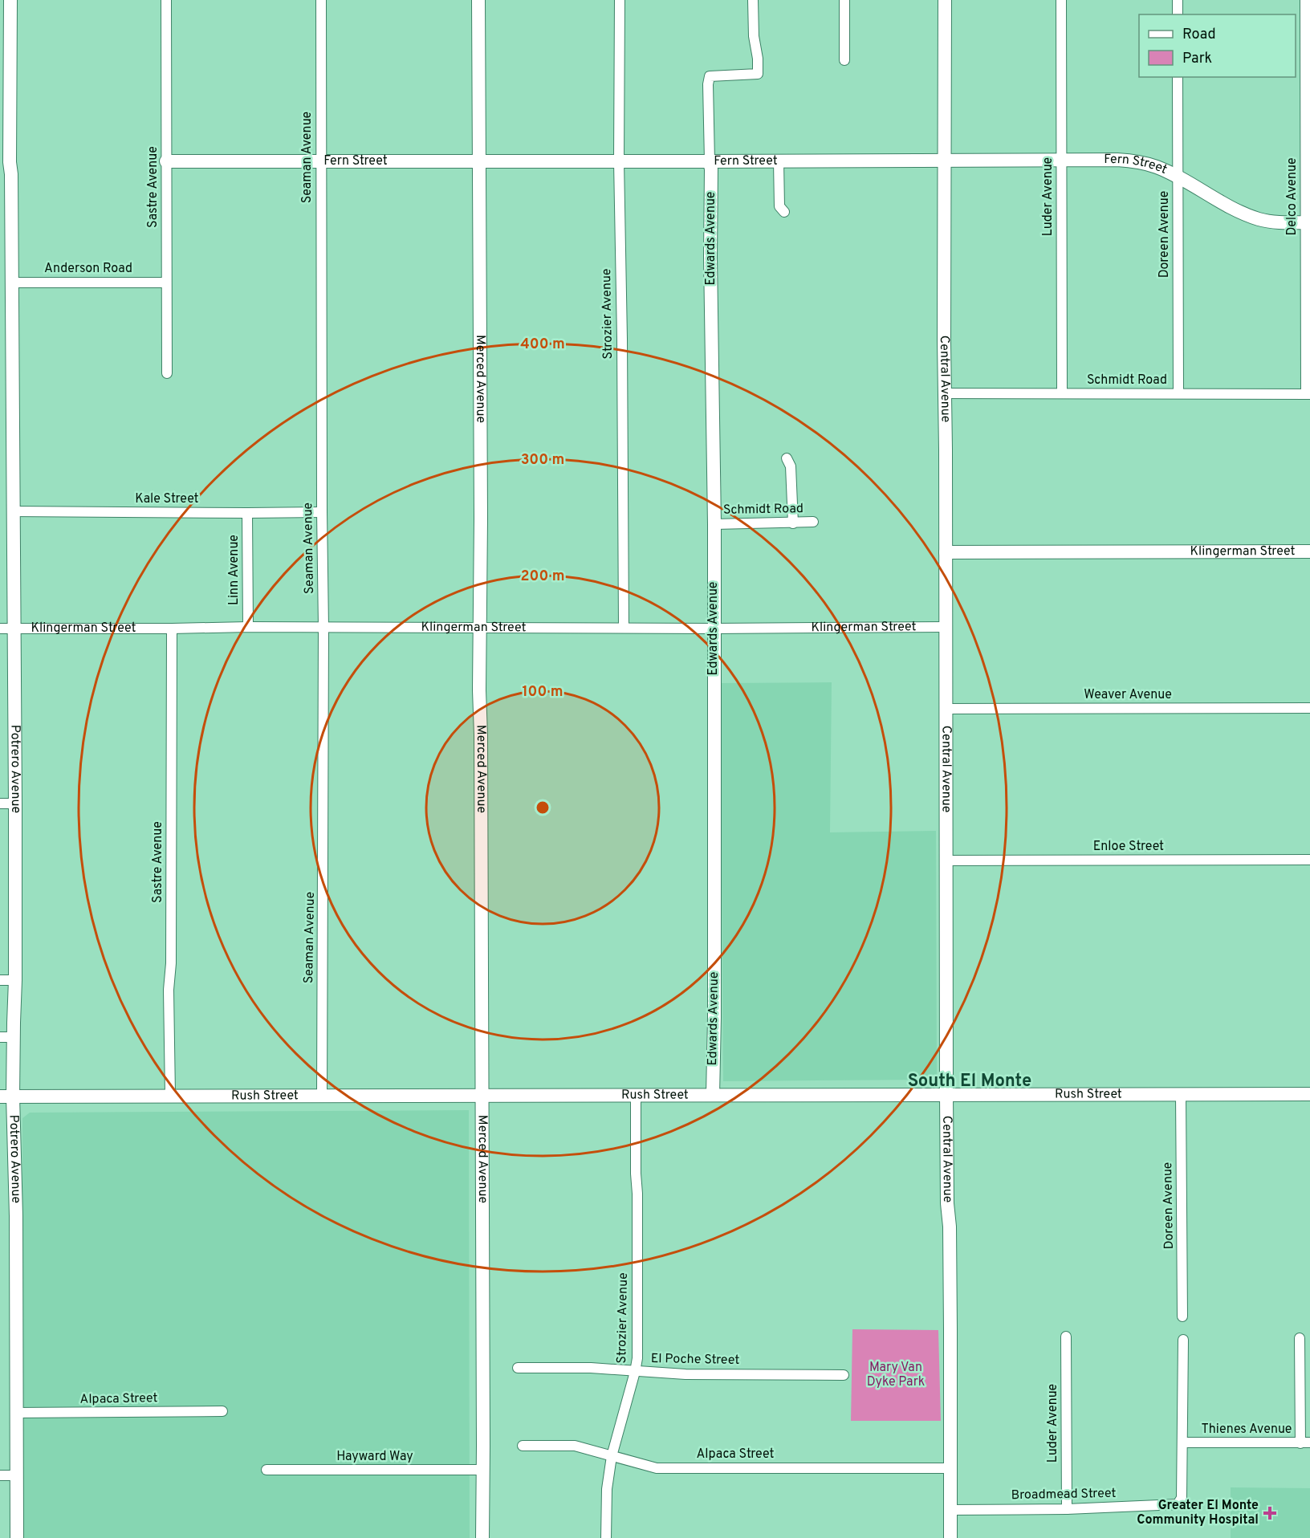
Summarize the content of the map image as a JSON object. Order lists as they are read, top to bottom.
{
  "streets": {
    "street": [
      "Seaman Avenue",
      "Fern Street",
      "Sastre Avenue",
      "Luder Avenue",
      "Delco Avenue",
      "Doreen Avenue",
      "Edwards Avenue",
      "Anderson Road",
      "Strozier Avenue",
      "Merced Avenue",
      "Central Avenue",
      "Schmidt Road",
      "Kale Street",
      "Klingerman Street",
      "Linn Avenue",
      "Weaver Avenue",
      "Potrero Avenue",
      "Enloe Street",
      "Rush Street",
      "El Poche Street",
      "Alpaca Street",
      "Thienes Avenue",
      "Hayward Way",
      "Broadmead Street"
    ]
  },
  "crossings": [
    ["Seaman Avenue", "Fern Street"],
    ["Seaman Avenue", "Kale Street"],
    ["Seaman Avenue", "Klingerman Street"],
    ["Seaman Avenue", "Rush Street"],
    ["Fern Street", "Sastre Avenue"],
    ["Fern Street", "Luder Avenue"],
    ["Fern Street", "Delco Avenue"],
    ["Fern Street", "Doreen Avenue"],
    ["Fern Street", "Edwards Avenue"],
    ["Fern Street", "Strozier Avenue"],
    ["Fern Street", "Merced Avenue"],
    ["Fern Street", "Central Avenue"],
    ["Sastre Avenue", "Anderson Road"],
    ["Sastre Avenue", "Klingerman Street"],
    ["Sastre Avenue", "Rush Street"],
    ["Luder Avenue", "Schmidt Road"],
    ["Luder Avenue", "Broadmead Street"],
    ["Delco Avenue", "Schmidt Road"],
    ["Doreen Avenue", "Schmidt Road"],
    ["Doreen Avenue", "Rush Street"],
    ["Edwards Avenue", "Schmidt Road"],
    ["Edwards Avenue", "Klingerman Street"],
    ["Edwards Avenue", "Rush Street"],
    ["Anderson Road", "Potrero Avenue"],
    ["Strozier Avenue", "Klingerman Street"],
    ["Strozier Avenue", "Rush Street"],
    ["Strozier Avenue", "El Poche Street"],
    ["Strozier Avenue", "Alpaca Street"],
    ["Merced Avenue", "Klingerman Street"],
    ["Merced Avenue", "Rush Street"],
    ["Merced Avenue", "Hayward Way"],
    ["Central Avenue", "Schmidt Road"],
    ["Central Avenue", "Klingerman Street"],
    ["Central Avenue", "Weaver Avenue"],
    ["Central Avenue", "Enloe Street"],
    ["Central Avenue", "Rush Street"],
    ["Central Avenue", "Alpaca Street"],
    ["Central Avenue", "Broadmead Street"],
    ["Kale Street", "Linn Avenue"],
    ["Kale Street", "Potrero Avenue"],
    ["Klingerman Street", "Linn Avenue"],
    ["Klingerman Street", "Potrero Avenue"],
    ["Potrero Avenue", "Rush Street"],
    ["Potrero Avenue", "Alpaca Street"],
    ["Thienes Avenue", "Broadmead Street"]
  ],
  "districts": ["South El Monte"],
  "parks": ["Mary Van Dyke Park"],
  "places": {
    "health": ["Greater El Monte Community Hospital"]
  },
  "legend": ["Road", "Park"],
  "rings": [
    "400 m",
    "300 m",
    "200 m",
    "100 m"
  ]
}
